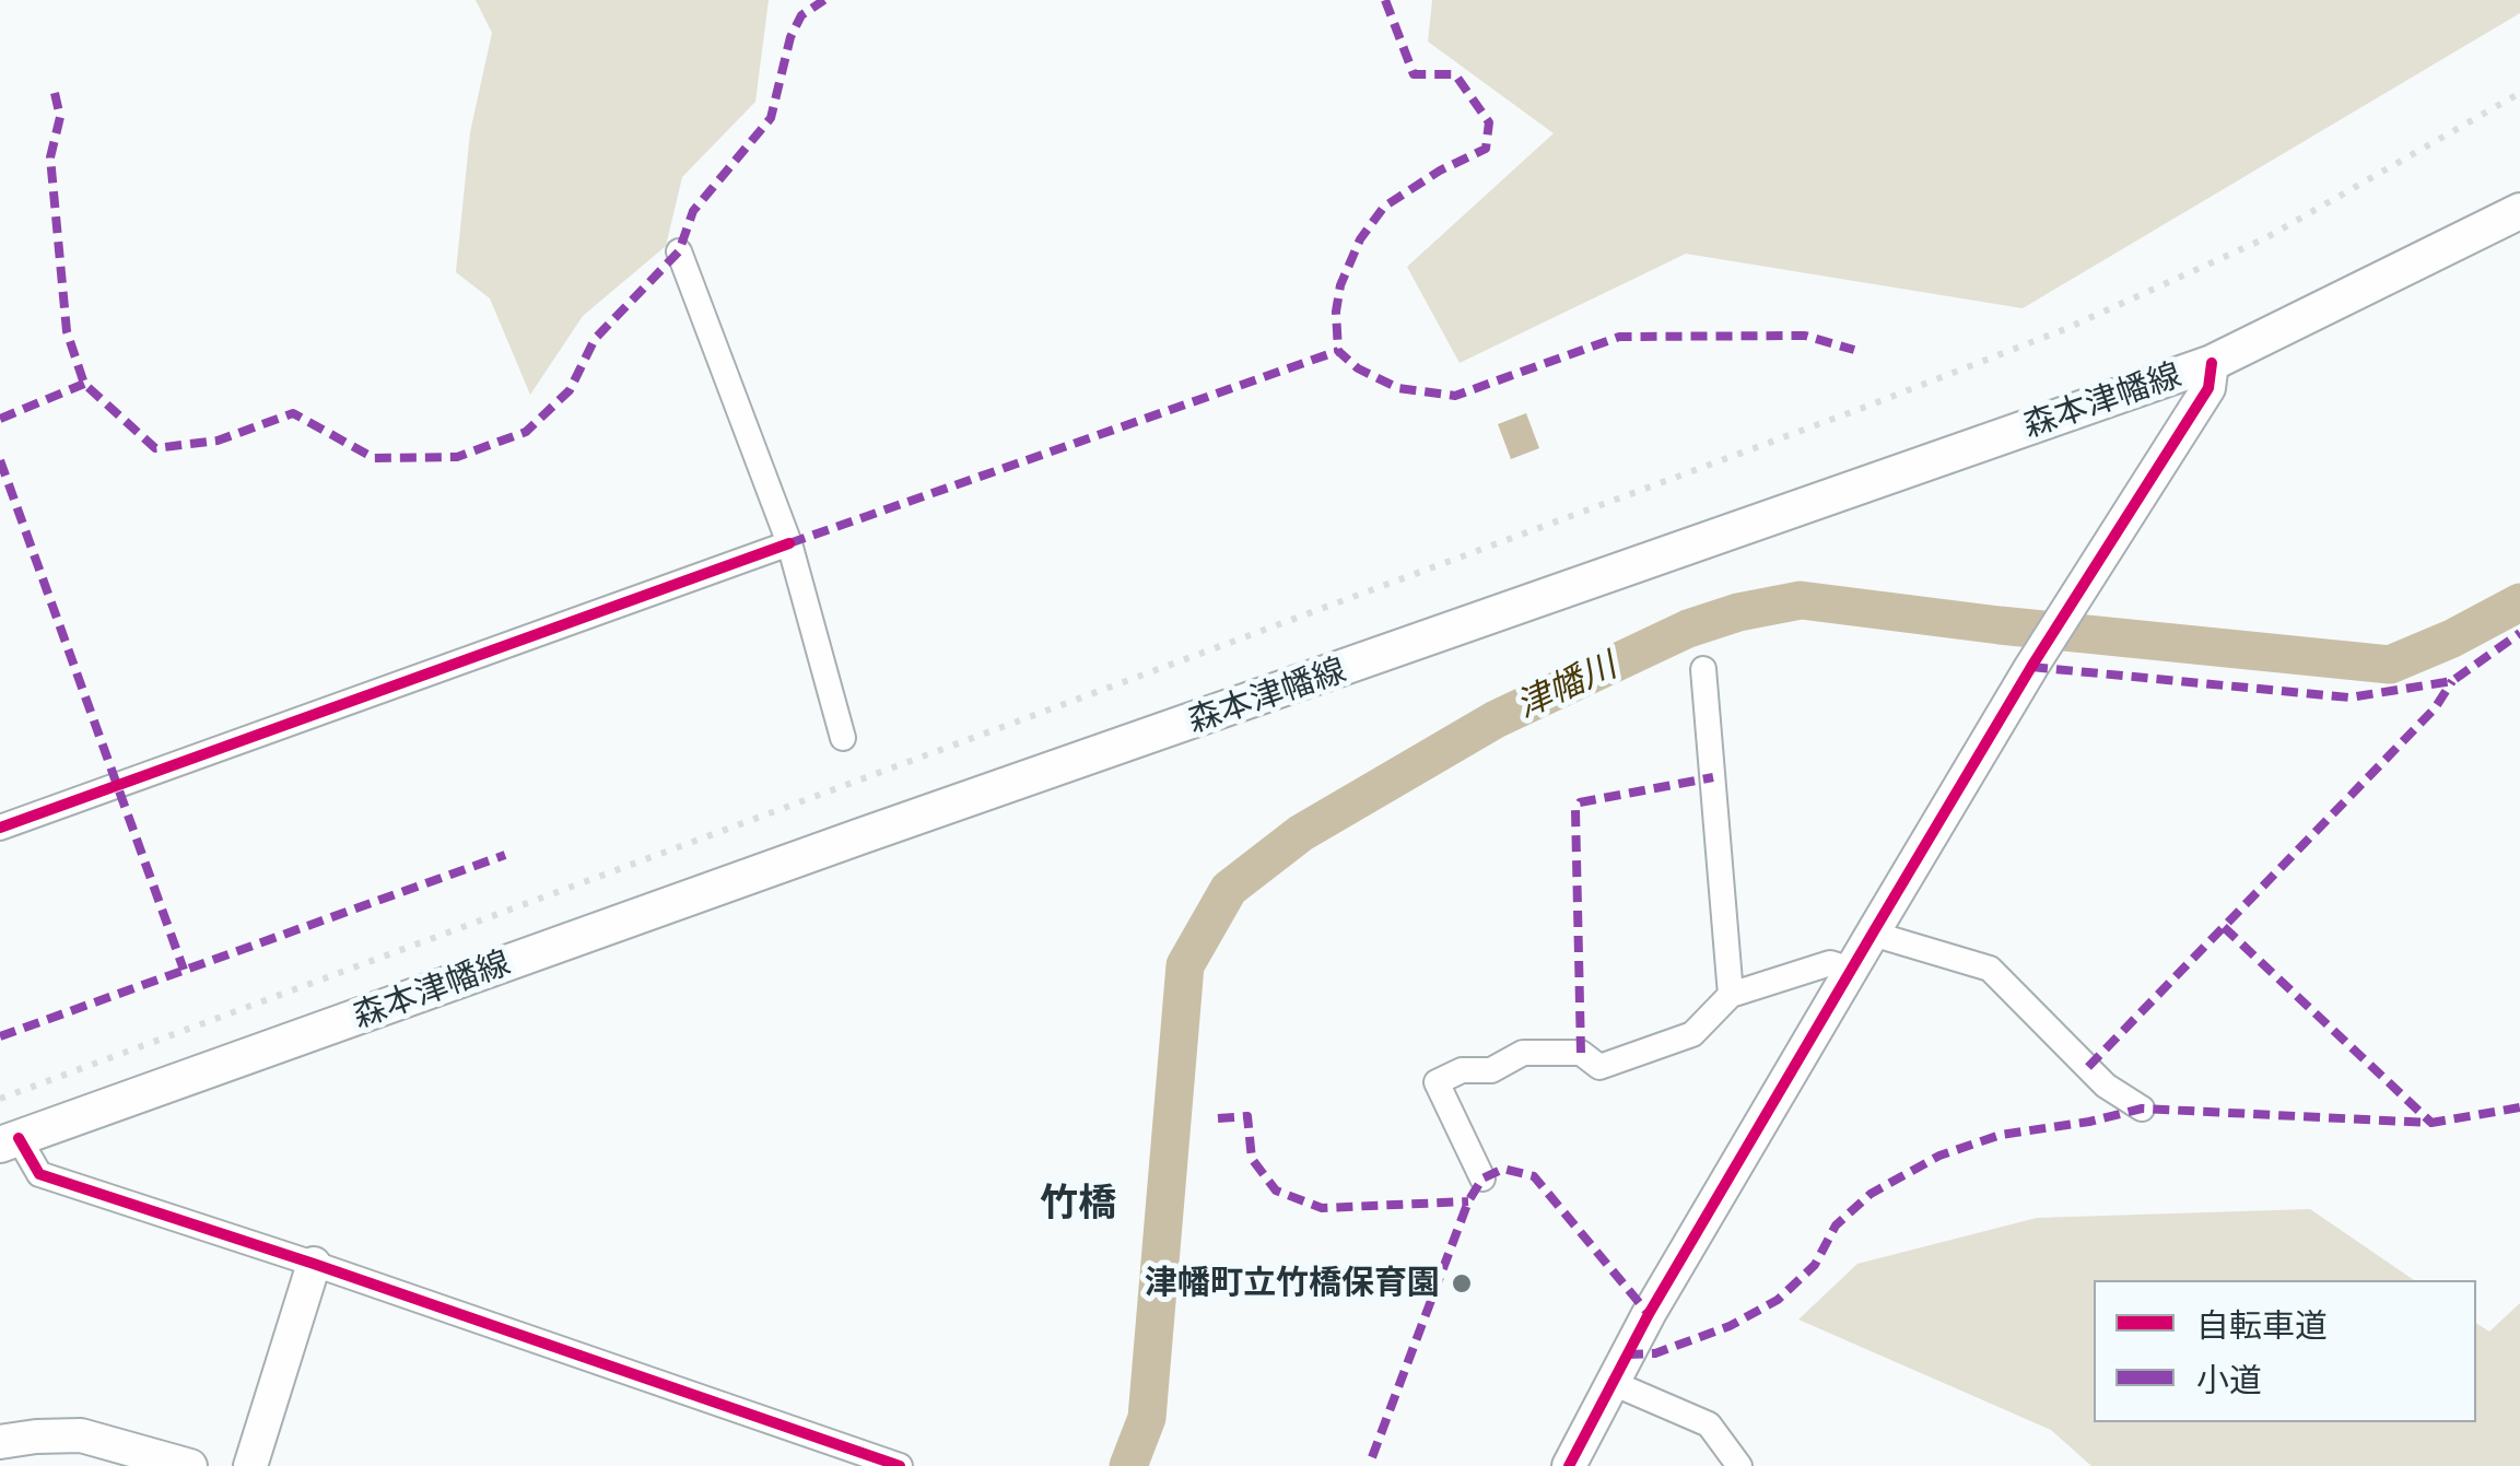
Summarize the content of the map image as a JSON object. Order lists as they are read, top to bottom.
{
  "streets": {
    "main road": ["森本津幡線"]
  },
  "districts": ["竹橋"],
  "water": ["津幡川"],
  "places": ["津幡町立竹橋保育園"],
  "legend": ["自転車道", "小道"]
}
